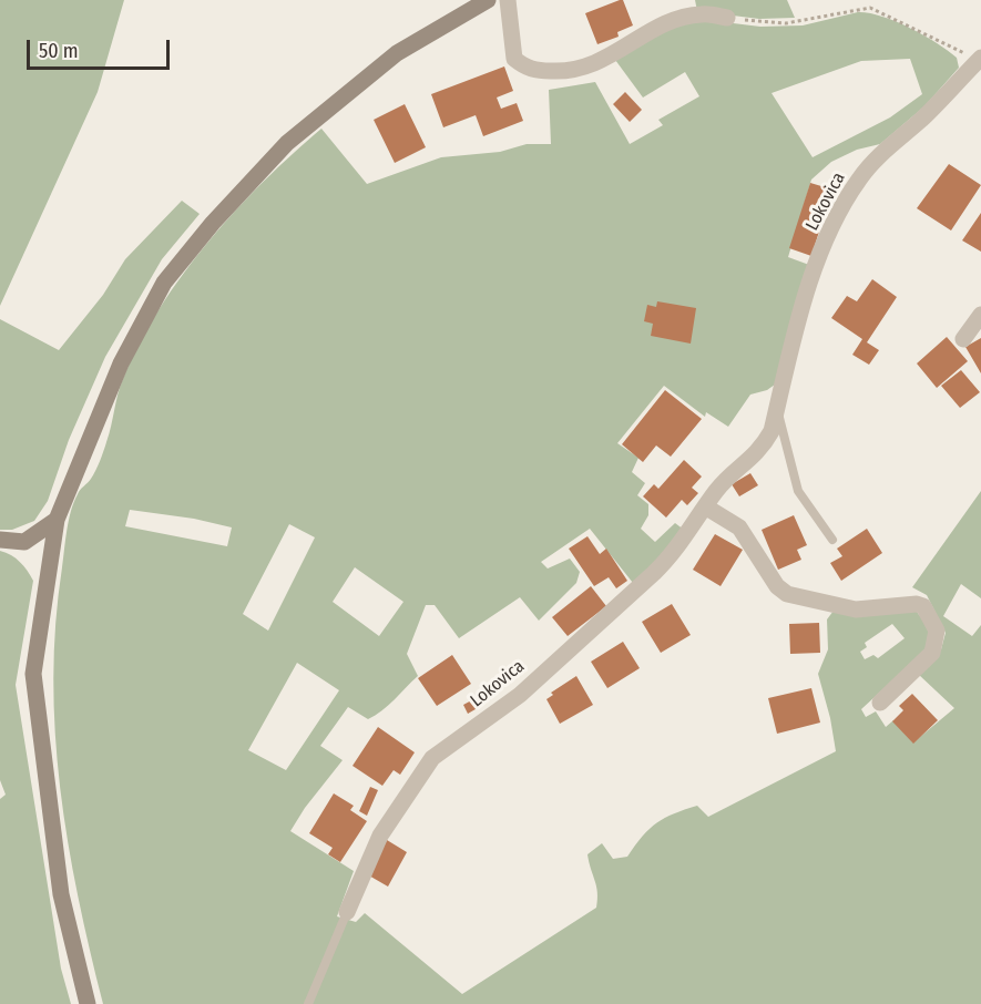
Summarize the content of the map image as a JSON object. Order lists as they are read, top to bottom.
{
  "streets": {
    "street": ["Lokovica"]
  },
  "scale_bar": "50 m"
}
